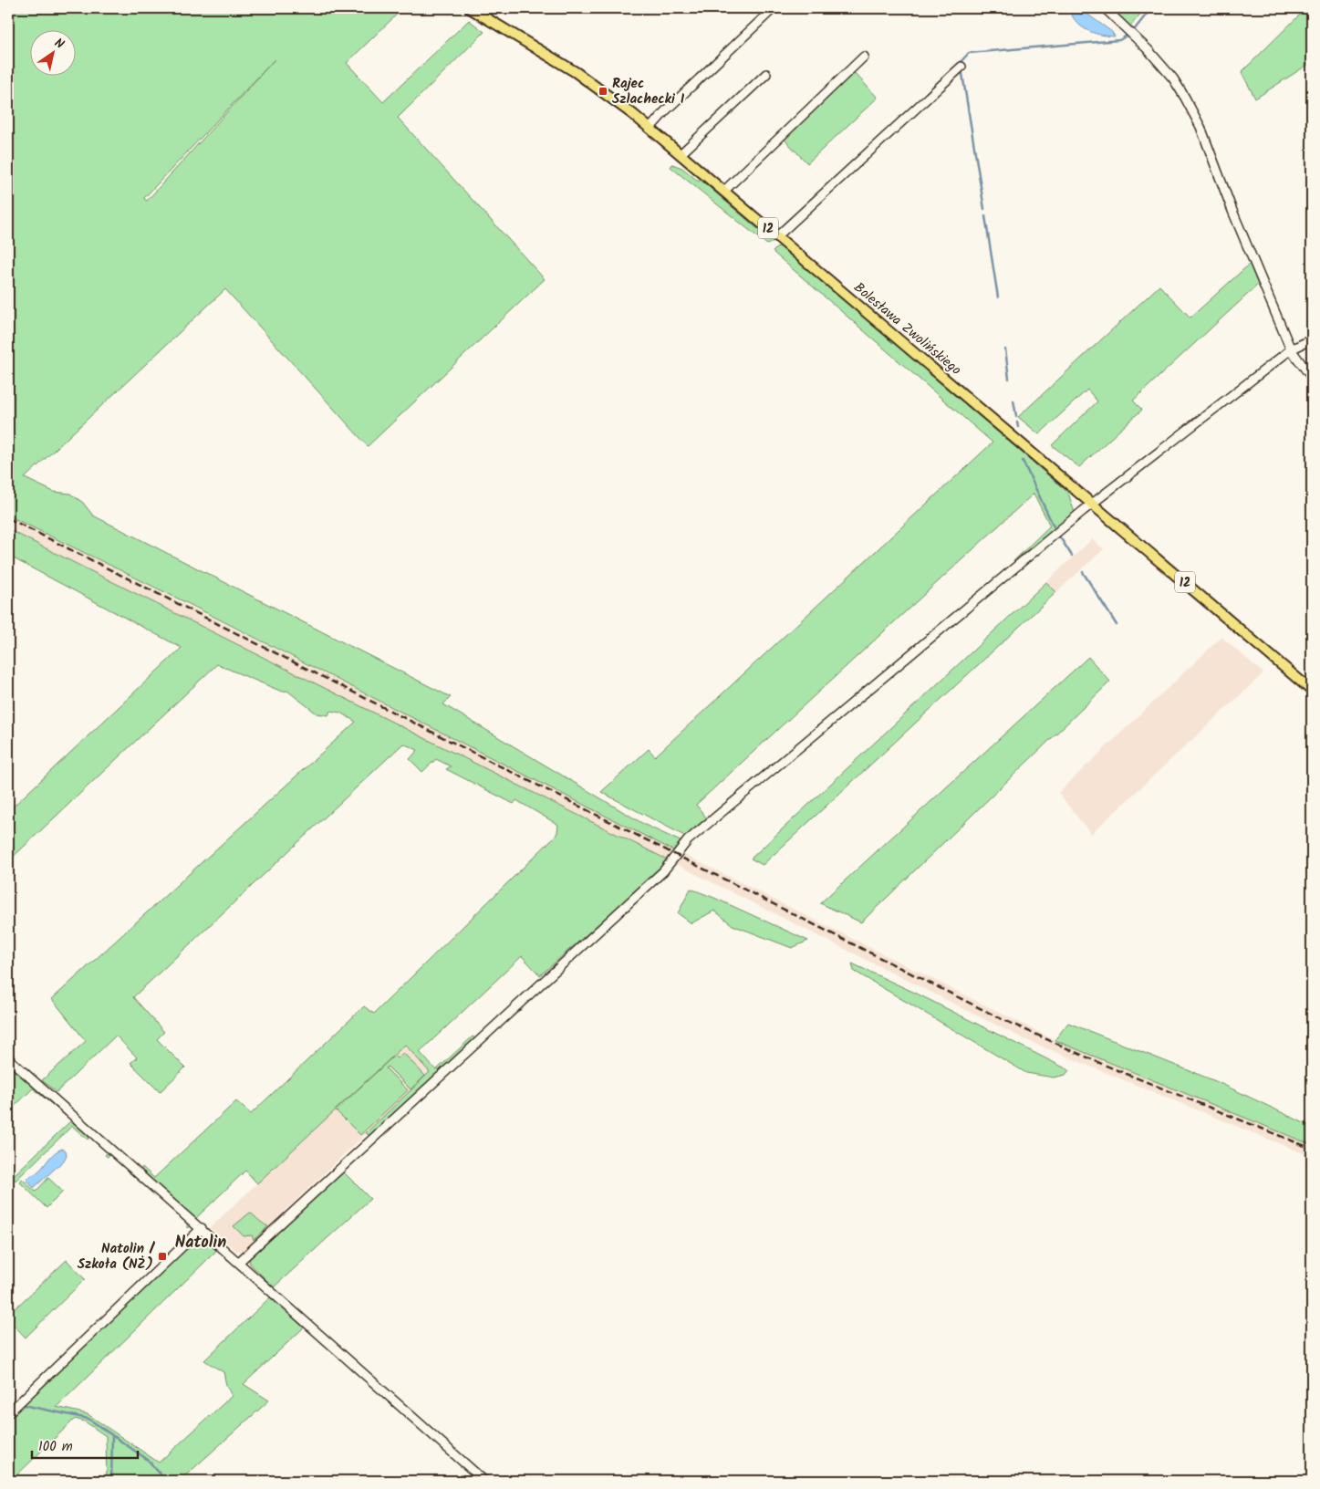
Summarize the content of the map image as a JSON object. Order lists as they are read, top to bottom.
{
  "streets": {
    "main road": ["12", "Bolesława Zwolińskiego"]
  },
  "districts": ["Natolin"],
  "places": {
    "transit": ["Rajec Szlachecki I", "Natolin / Szkoła (NŻ)"]
  },
  "scale_bar": "100 m",
  "north": "top right"
}
